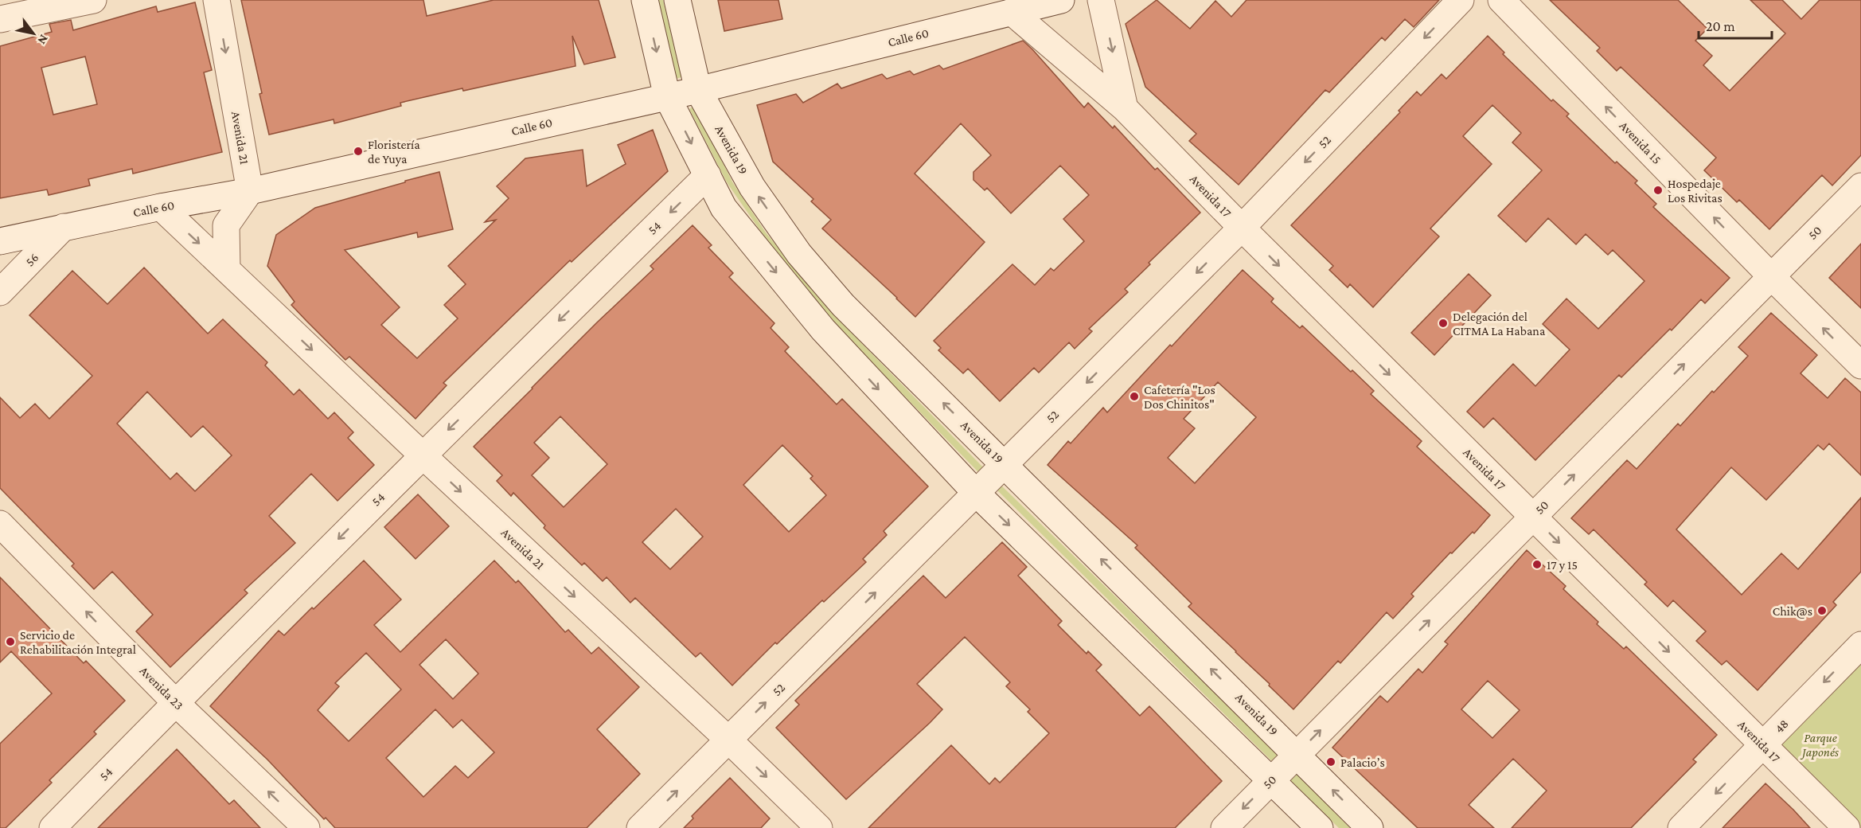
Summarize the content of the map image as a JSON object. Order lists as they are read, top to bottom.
{
  "streets": {
    "street": [
      "Calle 60",
      "Avenida 21",
      "52",
      "Avenida 15",
      "Avenida 19",
      "Avenida 17",
      "54",
      "50",
      "56",
      "Avenida 23",
      "48"
    ]
  },
  "crossings": [
    ["Calle 60", "Avenida 21"],
    ["Calle 60", "Avenida 19"],
    ["Calle 60", "Avenida 17"],
    ["Calle 60", "56"],
    ["Avenida 21", "52"],
    ["Avenida 21", "54"],
    ["52", "Avenida 19"],
    ["52", "Avenida 17"],
    ["Avenida 15", "50"],
    ["Avenida 19", "50"],
    ["Avenida 17", "50"],
    ["Avenida 17", "48"],
    ["54", "Avenida 23"]
  ],
  "one_way": [
    "Avenida 21",
    "Avenida 15",
    "Avenida 17",
    "54",
    "50",
    "Avenida 23",
    "48"
  ],
  "parks": ["Parque Japonés"],
  "places": [
    "Floristería de Yuya",
    "Hospedaje Los Rivitas",
    "Delegación del CITMA La Habana",
    "Cafetería \"Los Dos Chinitos\"",
    "17 y 15",
    "Chik@s",
    "Servicio de Rehabilitación Integral",
    "Palacio’s"
  ],
  "scale_bar": "20 m",
  "north": "bottom right"
}
